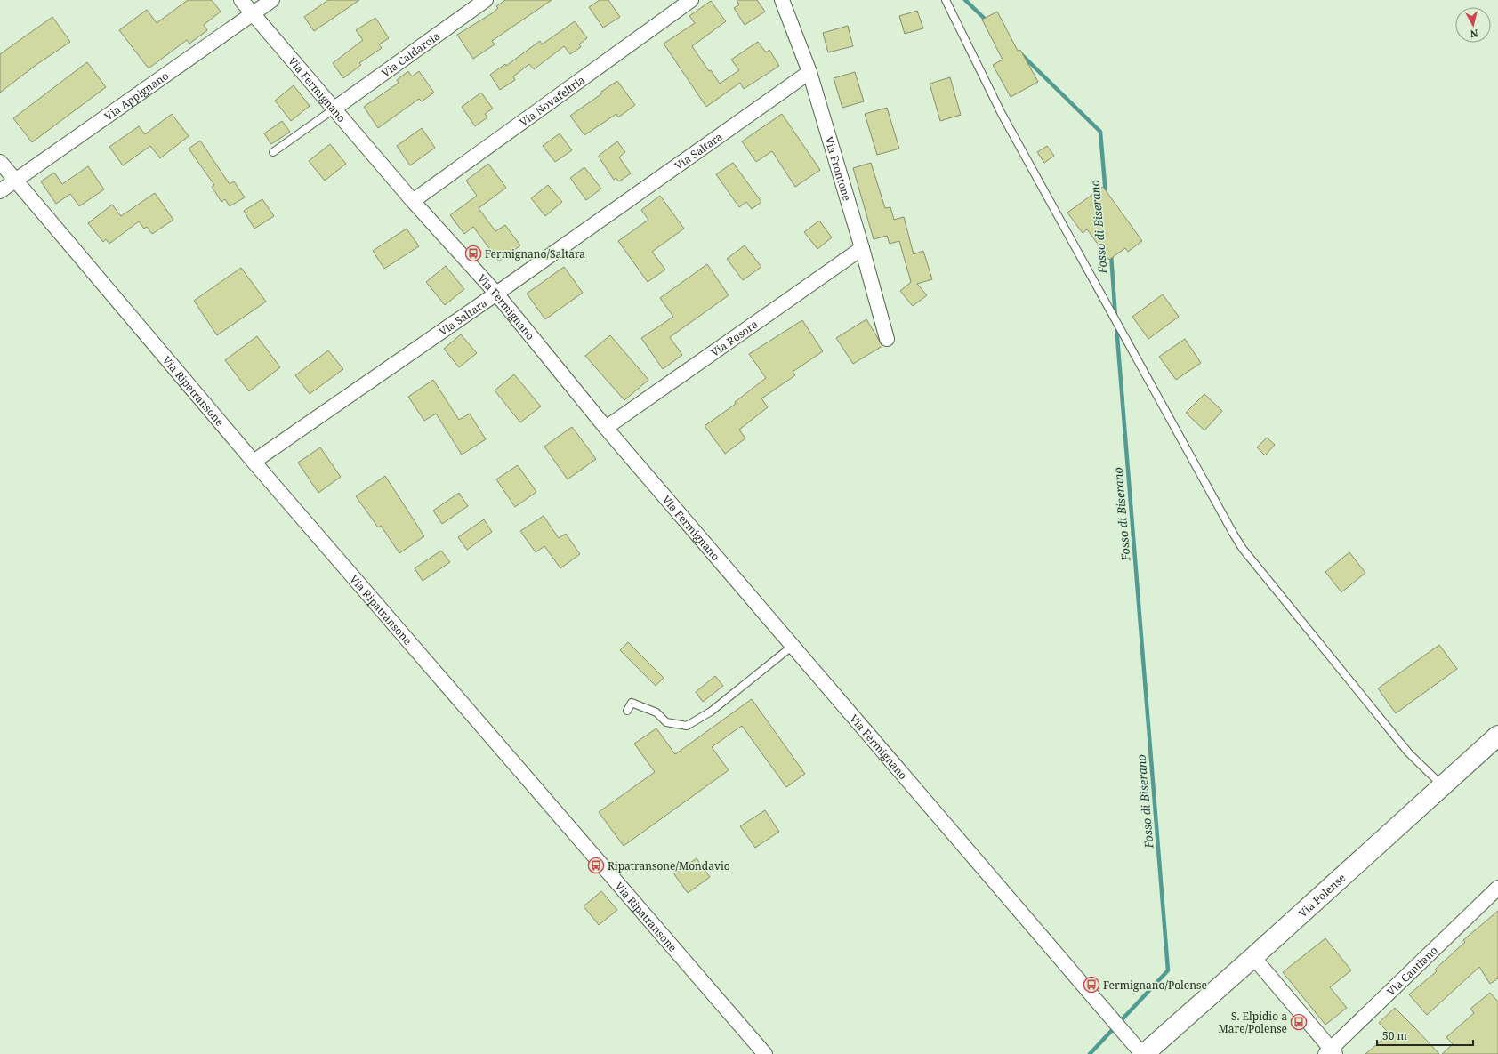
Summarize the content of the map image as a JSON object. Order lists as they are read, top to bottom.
{
  "streets": {
    "main road": ["Via Polense"],
    "street": [
      "Via Caldarola",
      "Via Fermignano",
      "Via Appignano",
      "Via Novafeltria",
      "Via Saltara",
      "Via Frontone",
      "Via Rosora",
      "Via Ripatransone",
      "Via Cantiano"
    ]
  },
  "crossings": [
    ["Via Caldarola", "Via Fermignano"],
    ["Via Fermignano", "Via Appignano"],
    ["Via Fermignano", "Via Novafeltria"],
    ["Via Fermignano", "Via Saltara"],
    ["Via Fermignano", "Via Rosora"],
    ["Via Fermignano", "Via Polense"],
    ["Via Appignano", "Via Ripatransone"],
    ["Via Saltara", "Via Frontone"],
    ["Via Saltara", "Via Ripatransone"],
    ["Via Frontone", "Via Rosora"]
  ],
  "water": ["Fosso di Biserano"],
  "places": {
    "bus stop": [
      "Fermignano/Saltara",
      "Ripatransone/Mondavio",
      "Fermignano/Polense",
      "S. Elpidio a Mare/Polense"
    ]
  },
  "scale_bar": "50 m",
  "north": "bottom"
}
